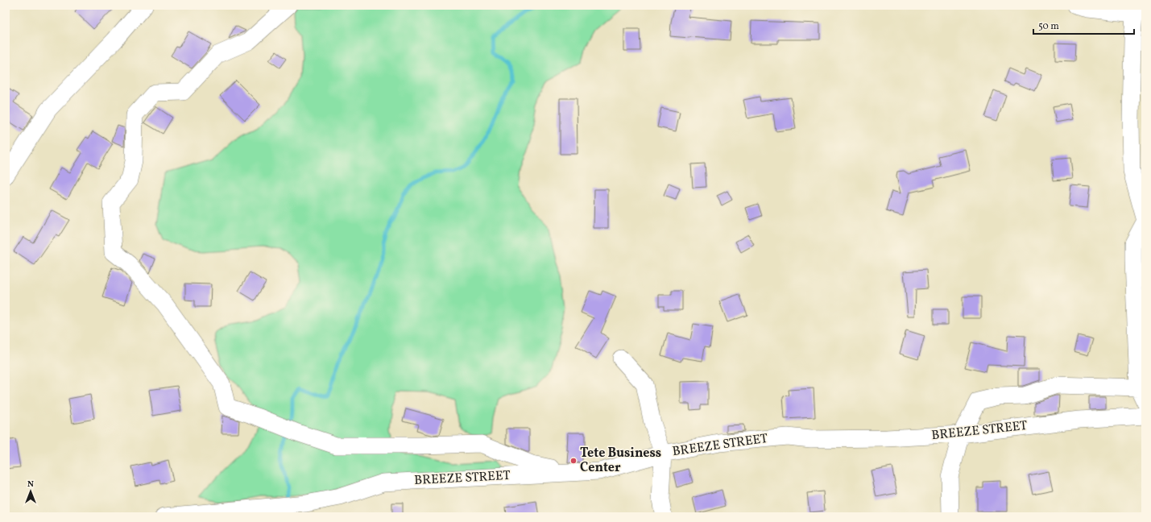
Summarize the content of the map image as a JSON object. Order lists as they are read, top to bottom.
{
  "streets": {
    "street": ["BREEZE STREET"]
  },
  "places": ["Tete Business Center"],
  "scale_bar": "50 m",
  "north": "top"
}
